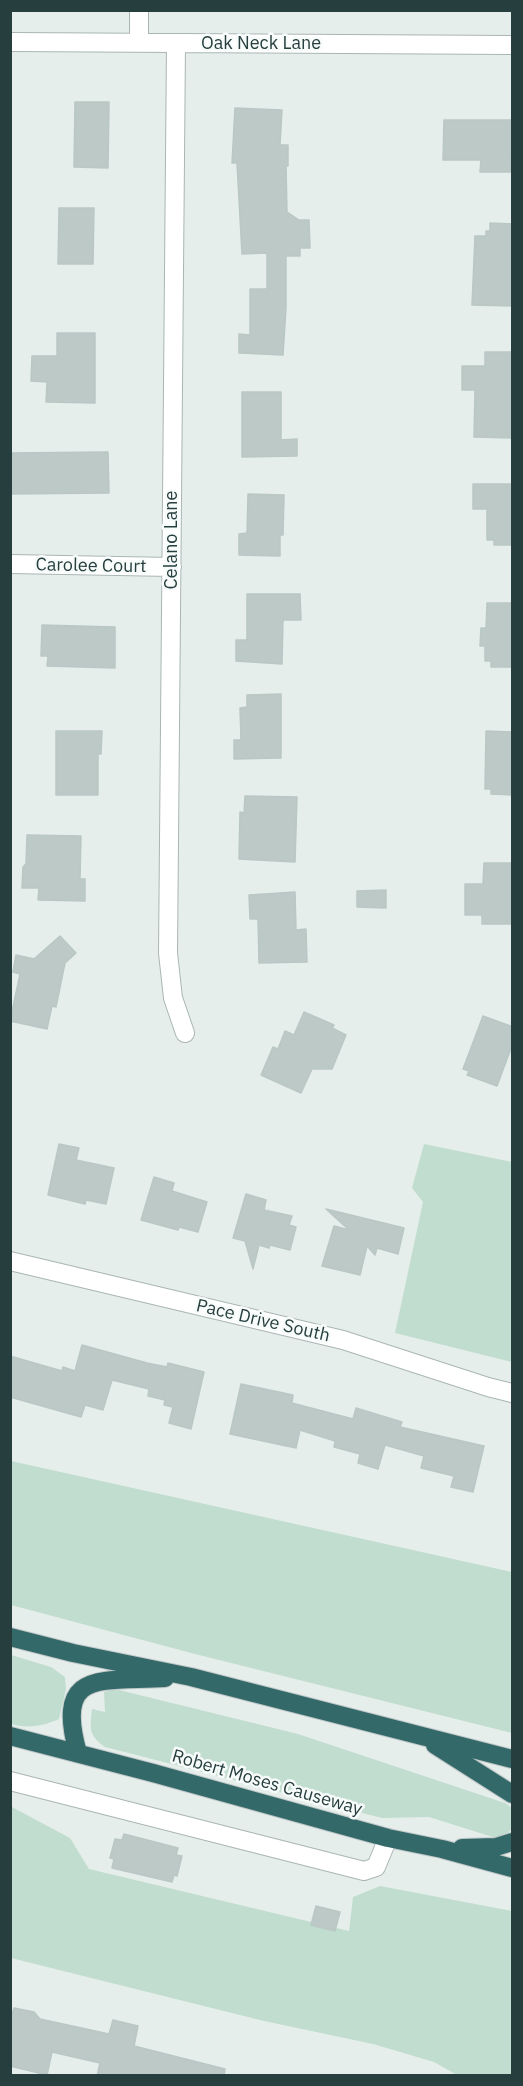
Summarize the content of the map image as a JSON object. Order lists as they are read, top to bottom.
{
  "streets": {
    "highway": ["Robert Moses Causeway"],
    "street": [
      "Oak Neck Lane",
      "Celano Lane",
      "Carolee Court",
      "Pace Drive South"
    ]
  },
  "crossings": [
    ["Oak Neck Lane", "Celano Lane"],
    ["Celano Lane", "Carolee Court"]
  ]
}
